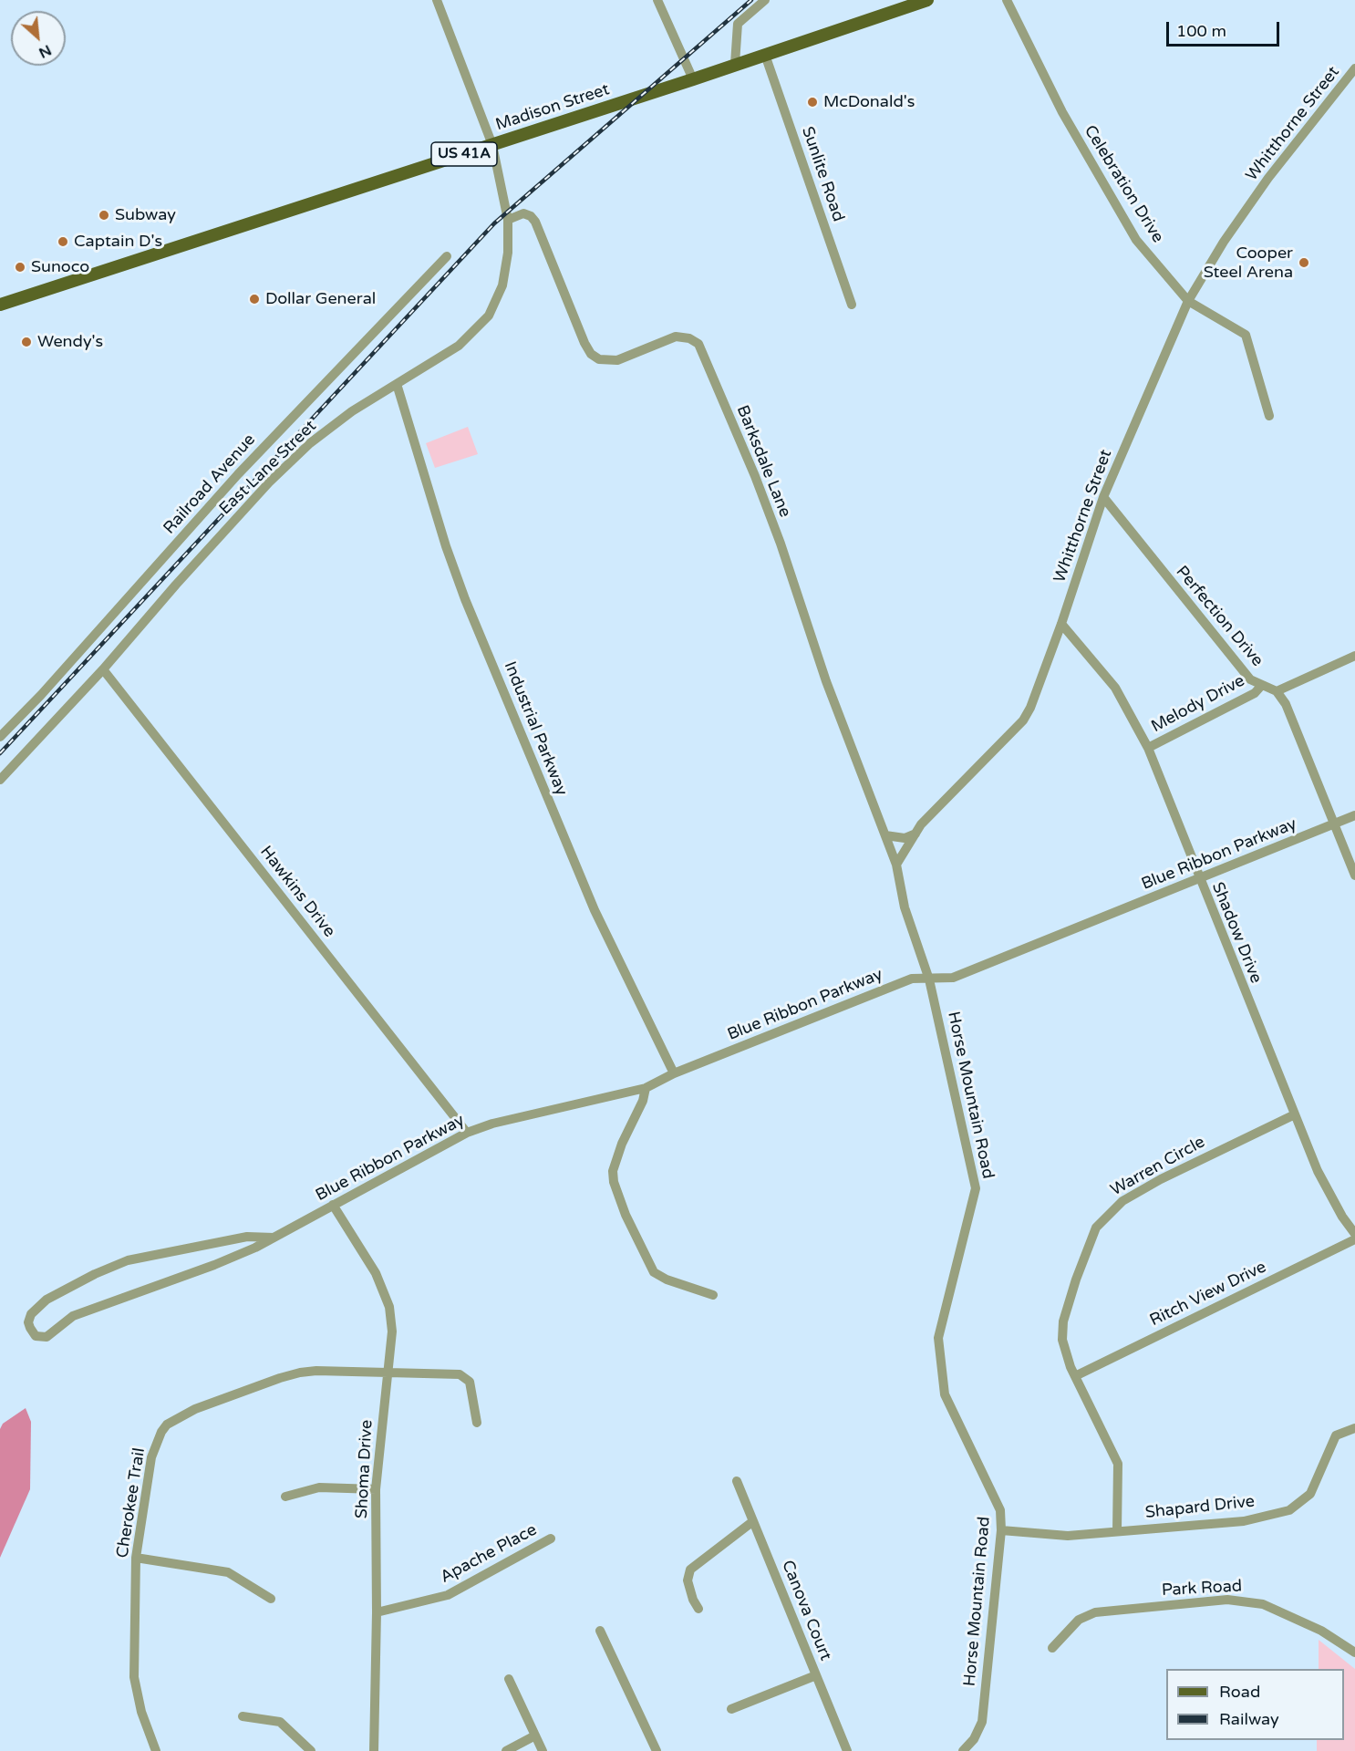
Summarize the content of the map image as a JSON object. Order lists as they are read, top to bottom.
{
  "streets": {
    "main road": ["Madison Street", "US 41A"],
    "street": [
      "Whitthorne Street",
      "Sunlite Road",
      "Celebration Drive",
      "Barksdale Lane",
      "East Lane Street",
      "Railroad Avenue",
      "Perfection Drive",
      "Melody Drive",
      "Industrial Parkway",
      "Blue Ribbon Parkway",
      "Hawkins Drive",
      "Shadow Drive",
      "Horse Mountain Road",
      "Warren Circle",
      "Ritch View Drive",
      "Shoma Drive",
      "Cherokee Trail",
      "Shapard Drive",
      "Apache Place",
      "Park Road",
      "Canova Court"
    ]
  },
  "crossings": [
    ["Madison Street", "Sunlite Road"],
    ["Madison Street", "East Lane Street"],
    ["Whitthorne Street", "Celebration Drive"],
    ["Whitthorne Street", "Barksdale Lane"],
    ["Whitthorne Street", "Perfection Drive"],
    ["Whitthorne Street", "Shadow Drive"],
    ["Barksdale Lane", "East Lane Street"],
    ["East Lane Street", "Industrial Parkway"],
    ["East Lane Street", "Hawkins Drive"],
    ["Perfection Drive", "Melody Drive"],
    ["Melody Drive", "Shadow Drive"],
    ["Industrial Parkway", "Blue Ribbon Parkway"],
    ["Blue Ribbon Parkway", "Hawkins Drive"],
    ["Blue Ribbon Parkway", "Shadow Drive"],
    ["Blue Ribbon Parkway", "Horse Mountain Road"],
    ["Blue Ribbon Parkway", "Shoma Drive"],
    ["Shadow Drive", "Warren Circle"],
    ["Horse Mountain Road", "Shapard Drive"],
    ["Warren Circle", "Ritch View Drive"],
    ["Warren Circle", "Shapard Drive"],
    ["Shoma Drive", "Cherokee Trail"],
    ["Shoma Drive", "Apache Place"]
  ],
  "places": [
    "McDonald's",
    "Subway",
    "Captain D's",
    "Cooper Steel Arena",
    "Sunoco",
    "Dollar General",
    "Wendy's"
  ],
  "legend": ["Road", "Railway"],
  "scale_bar": "100 m",
  "north": "bottom right"
}
